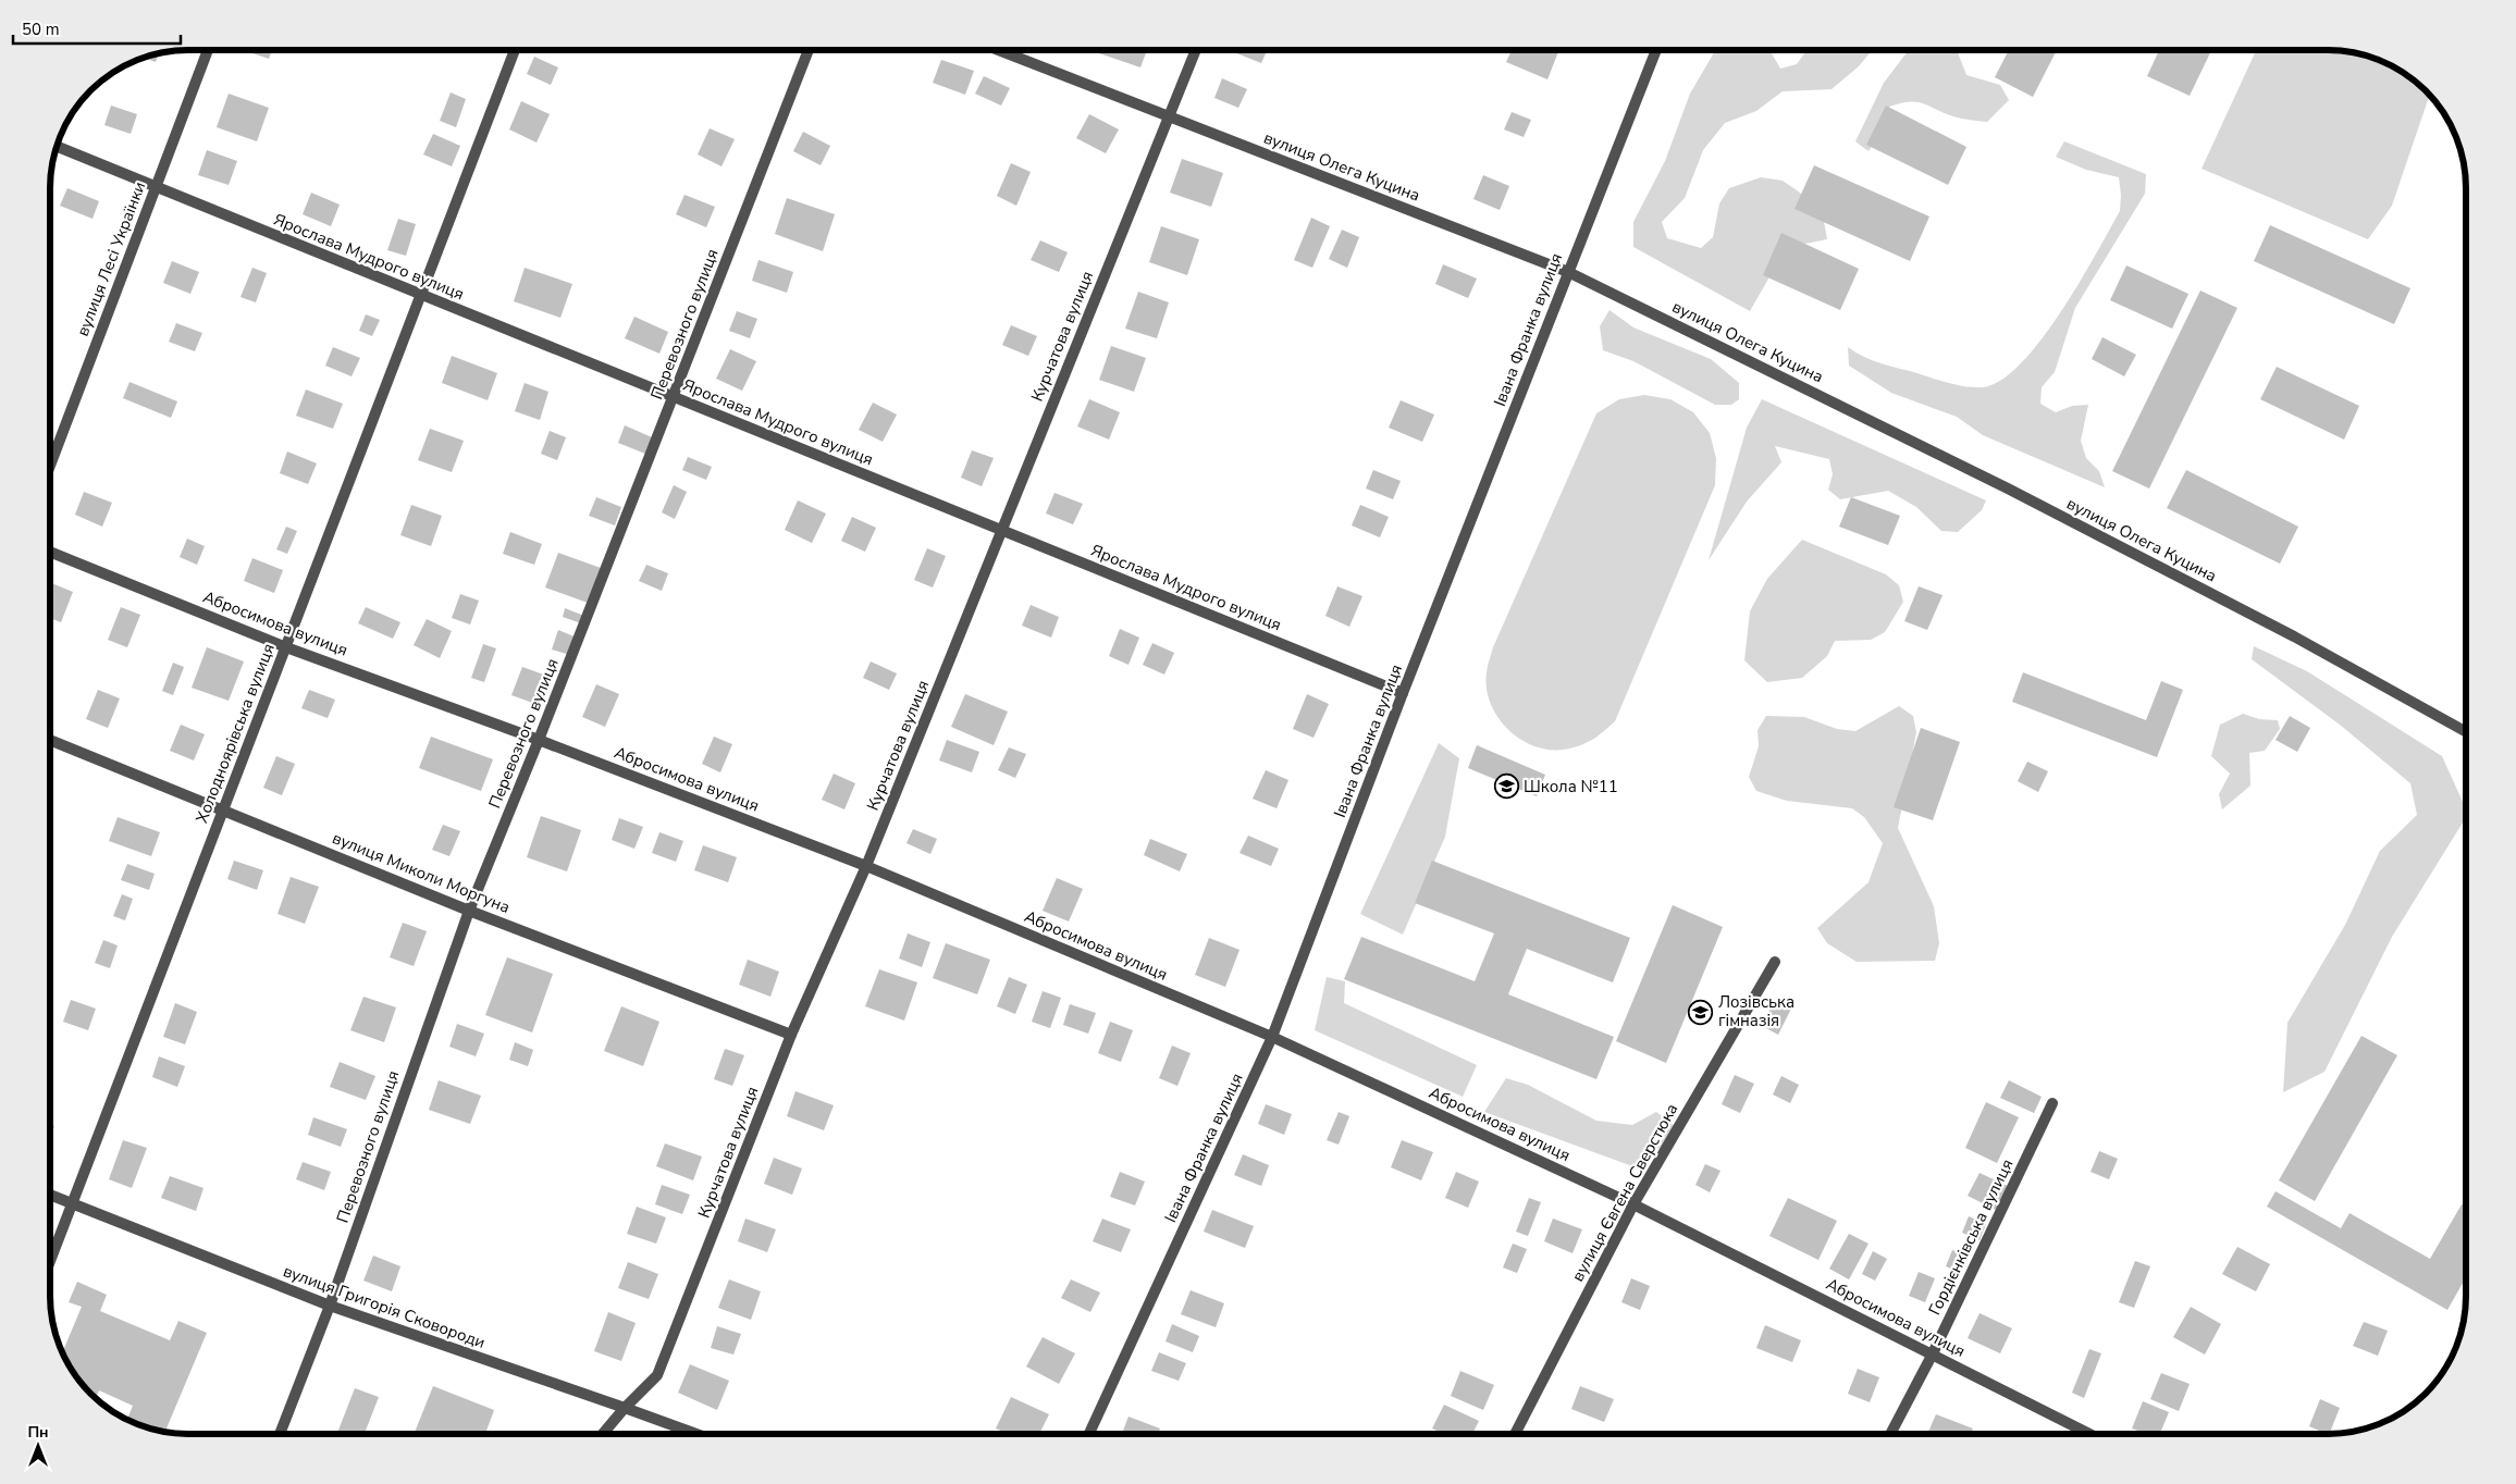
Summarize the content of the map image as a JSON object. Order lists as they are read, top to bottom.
{
  "streets": {
    "street": [
      "вулиця Олега Куцина",
      "Ярослава Мудрого вулиця",
      "вулиця Лесі Українки",
      "Перевозного вулиця",
      "Івана Франка вулиця",
      "Курчатова вулиця",
      "Абросимова вулиця",
      "Холодноярівська вулиця",
      "вулиця Миколи Моргуна",
      "вулиця Євгена Сверстюка",
      "Гордієнківська вулиця",
      "вулиця Григорія Сковороди"
    ]
  },
  "crossings": [
    ["вулиця Олега Куцина", "Івана Франка вулиця"],
    ["вулиця Олега Куцина", "Курчатова вулиця"],
    ["Ярослава Мудрого вулиця", "вулиця Лесі Українки"],
    ["Ярослава Мудрого вулиця", "Перевозного вулиця"],
    ["Ярослава Мудрого вулиця", "Івана Франка вулиця"],
    ["Ярослава Мудрого вулиця", "Курчатова вулиця"],
    ["Ярослава Мудрого вулиця", "Холодноярівська вулиця"],
    ["Перевозного вулиця", "Абросимова вулиця"],
    ["Перевозного вулиця", "вулиця Миколи Моргуна"],
    ["Перевозного вулиця", "вулиця Григорія Сковороди"],
    ["Івана Франка вулиця", "Абросимова вулиця"],
    ["Курчатова вулиця", "Абросимова вулиця"],
    ["Курчатова вулиця", "вулиця Миколи Моргуна"],
    ["Курчатова вулиця", "вулиця Григорія Сковороди"],
    ["Абросимова вулиця", "Холодноярівська вулиця"],
    ["Абросимова вулиця", "вулиця Євгена Сверстюка"],
    ["Абросимова вулиця", "Гордієнківська вулиця"],
    ["Холодноярівська вулиця", "вулиця Миколи Моргуна"],
    ["Холодноярівська вулиця", "вулиця Григорія Сковороди"]
  ],
  "places": {
    "school or university": ["Школа №11", "Лозівська гімназія"]
  },
  "scale_bar": "50 m",
  "north": "top"
}
